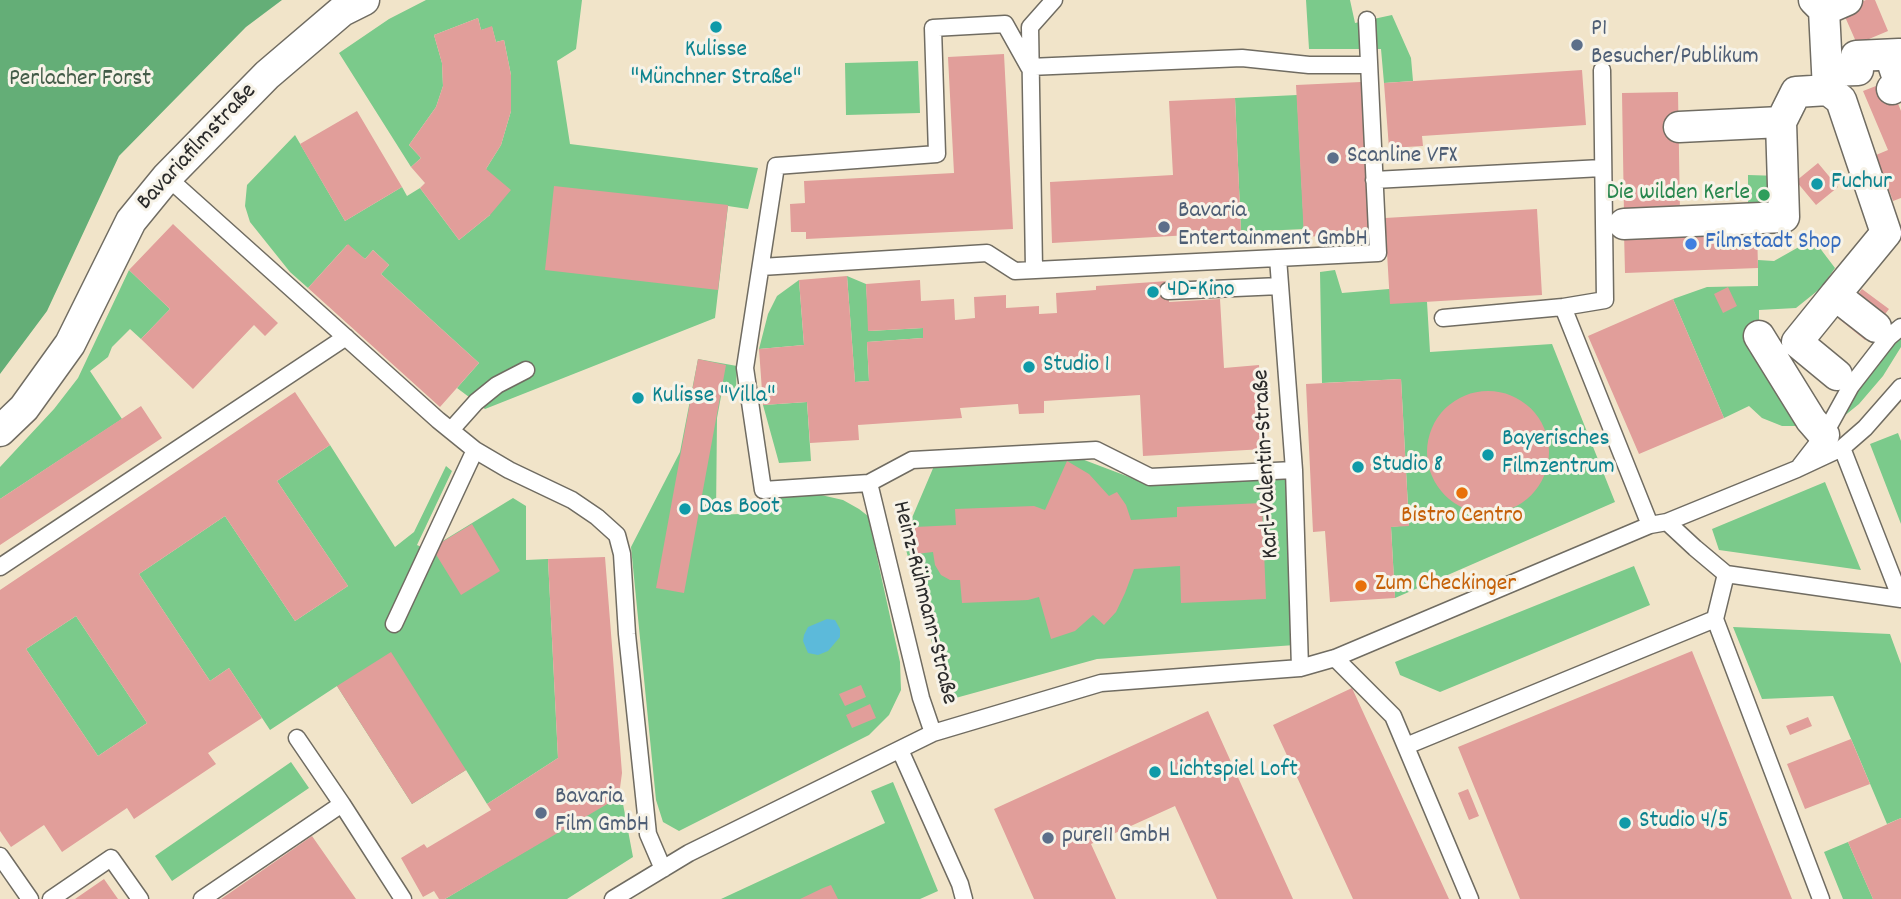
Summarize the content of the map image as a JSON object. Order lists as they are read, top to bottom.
{
  "streets": {
    "street": ["Bavariafilmstraße"],
    "lane": ["Karl-Valentin-Straße", "Heinz-Rühmann-Straße"]
  },
  "parks": ["Perlacher Forst"],
  "places": [
    "Kulisse \"Münchner Straße\"",
    "P1 Besucher/Publikum",
    "Scanline VFX",
    "Fuchur",
    "Die wilden Kerle",
    "Bavaria Entertainment GmbH",
    "Filmstadt Shop",
    "4D-Kino",
    "Studio 1",
    "Kulisse \"Villa\"",
    "Bayerisches Filmzentrum",
    "Studio 8",
    "Bistro Centro",
    "Das Boot",
    "Zum Checkinger",
    "Lichtspiel Loft",
    "Bavaria Film GmbH",
    "Studio 4/5",
    "pure11 GmbH"
  ]
}
